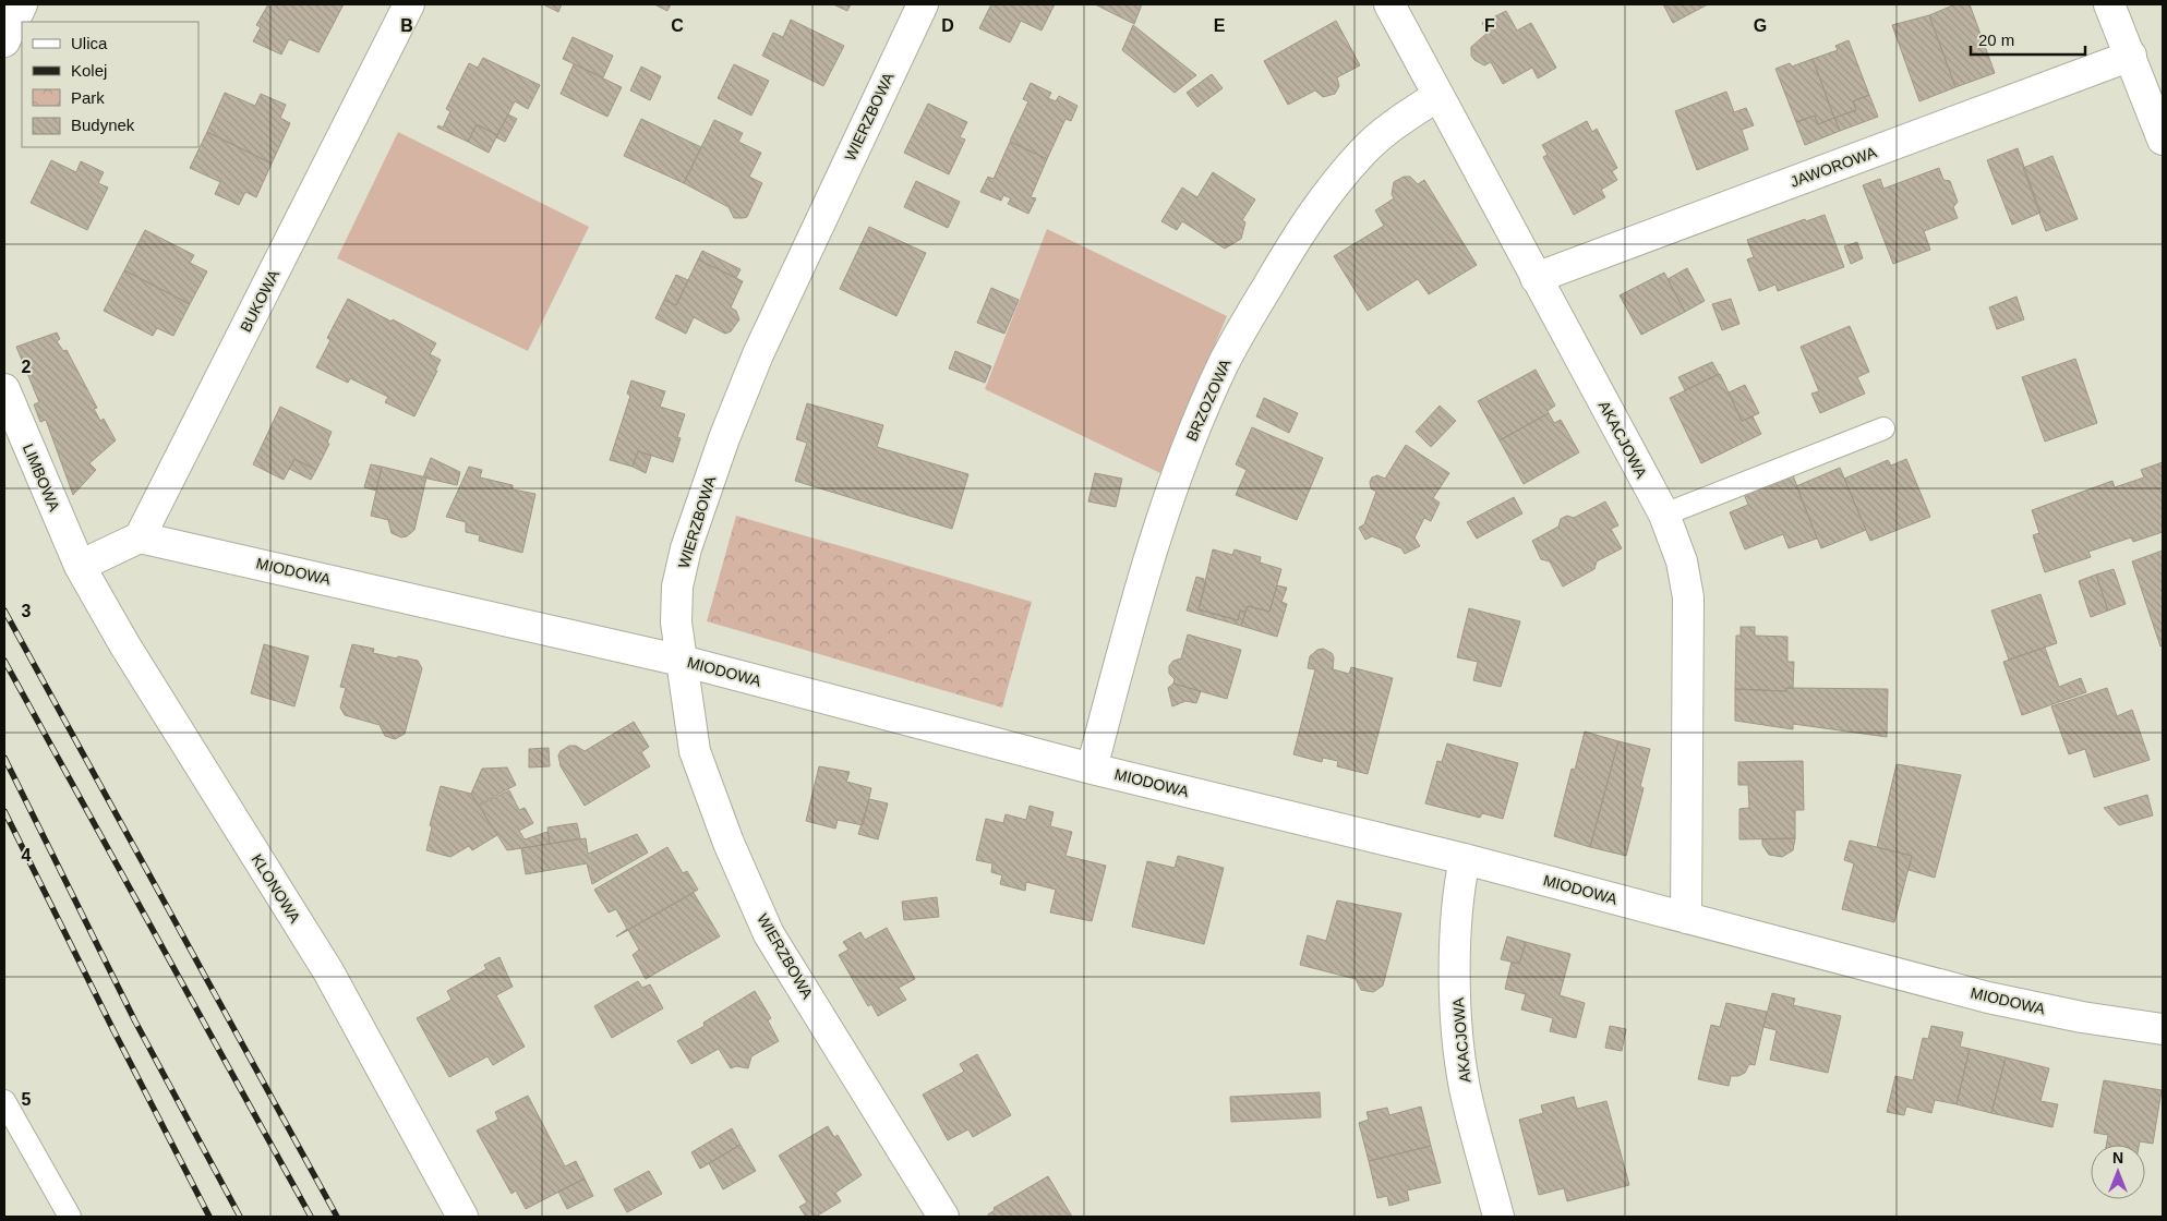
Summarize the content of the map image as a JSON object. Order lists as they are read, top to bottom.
{
  "streets": {
    "street": [
      "WIERZBOWA",
      "JAWOROWA",
      "BUKOWA",
      "BRZOZOWA",
      "AKACJOWA",
      "LIMBOWA",
      "MIODOWA",
      "KLONOWA"
    ]
  },
  "crossings": [
    ["WIERZBOWA", "MIODOWA"],
    ["JAWOROWA", "AKACJOWA"],
    ["BUKOWA", "MIODOWA"],
    ["BRZOZOWA", "AKACJOWA"],
    ["BRZOZOWA", "MIODOWA"],
    ["AKACJOWA", "MIODOWA"],
    ["LIMBOWA", "KLONOWA"]
  ],
  "legend": [
    "Ulica",
    "Kolej",
    "Park",
    "Budynek"
  ],
  "scale_bar": "20 m",
  "north": "top",
  "grid": {
    "columns": [
      "B",
      "C",
      "D",
      "E",
      "F",
      "G"
    ],
    "rows": [
      "2",
      "3",
      "4",
      "5"
    ]
  }
}
